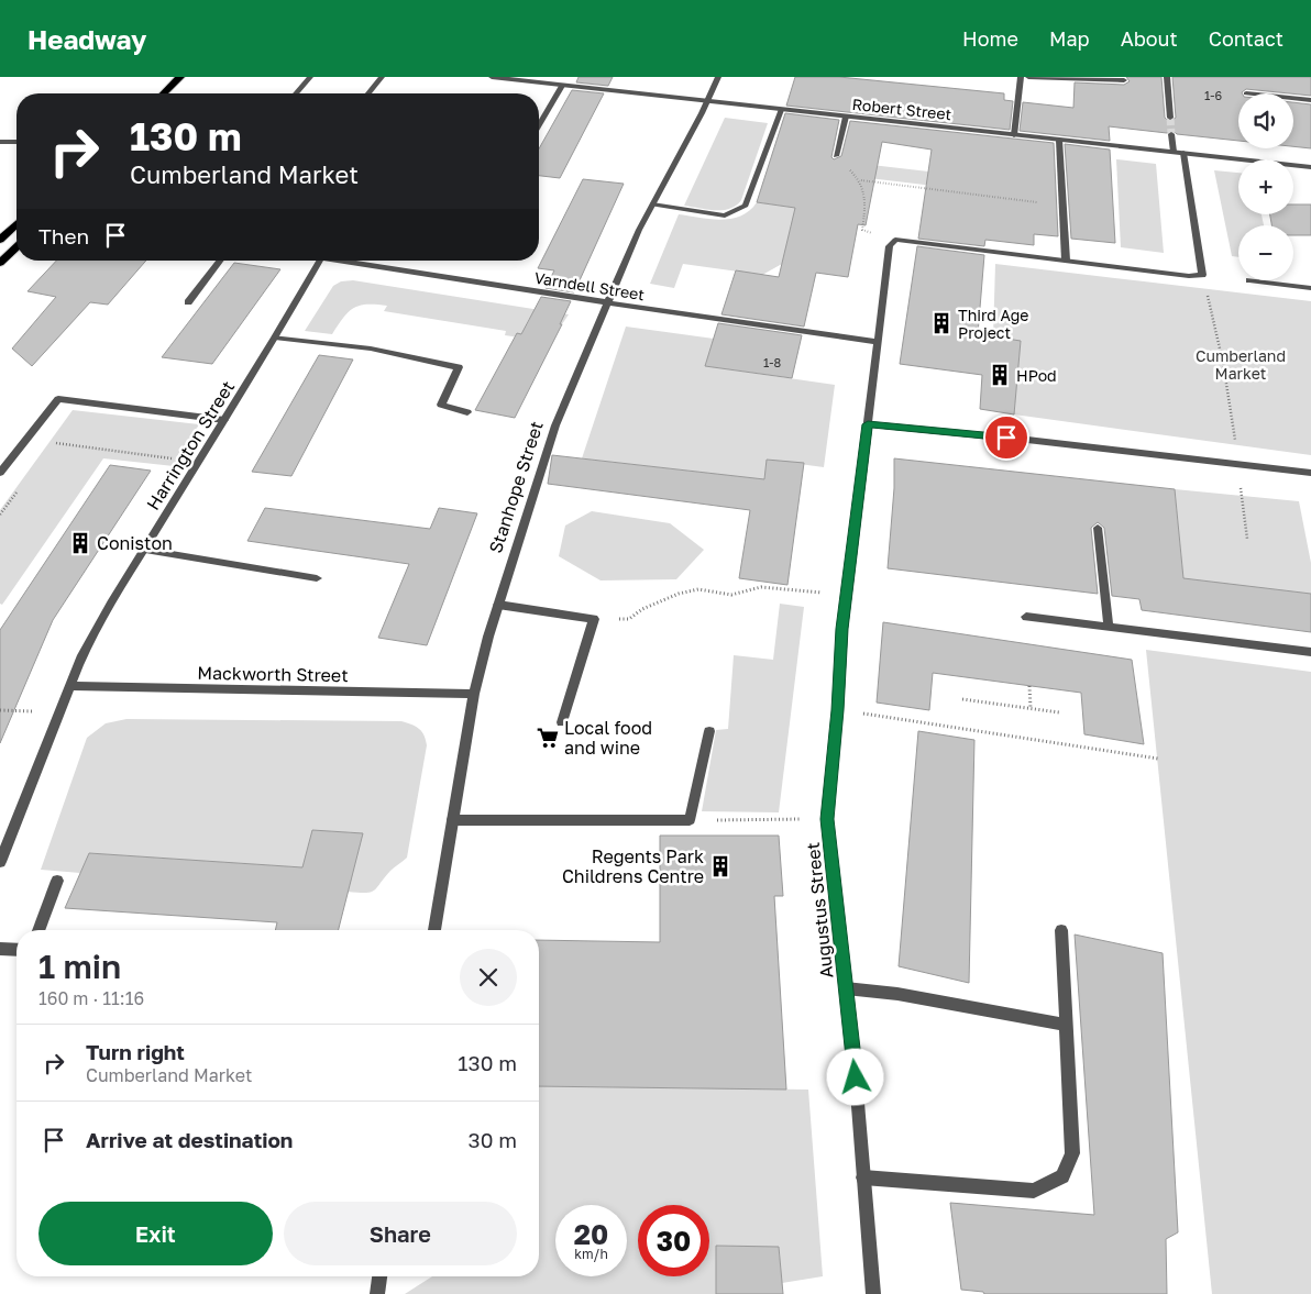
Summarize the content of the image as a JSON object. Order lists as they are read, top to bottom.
{
  "streets": {
    "street": [
      "Robert Street",
      "Varndell Street",
      "Harrington Street",
      "Stanhope Street",
      "Mackworth Street",
      "Augustus Street"
    ]
  },
  "crossings": [
    ["Robert Street", "Stanhope Street"],
    ["Varndell Street", "Stanhope Street"],
    ["Harrington Street", "Mackworth Street"],
    ["Stanhope Street", "Mackworth Street"]
  ],
  "parks": ["Cumberland Market"],
  "places": {
    "building": [
      "Third Age Project",
      "HPod",
      "Coniston",
      "Regents Park Childrens Centre"
    ],
    "supermarket": ["Local food and wine"]
  },
  "house_numbers": ["1-6", "1-8"],
  "page": {
    "header": "Headway",
    "nav": [
      "Home",
      "Map",
      "About",
      "Contact"
    ],
    "map_buttons": ["+", "−"],
    "turn": ["130 m", "Cumberland Market"],
    "then": "Then",
    "heading": ["1 min", "160 m · 11:16"],
    "list": [
      {
        "name": "Turn right",
        "note": "Cumberland Market",
        "value": "130 m"
      },
      {
        "name": "Arrive at destination",
        "value": "30 m"
      }
    ],
    "buttons": ["Exit", "Share"],
    "speed": "20 km/h",
    "limit": "30"
  }
}
